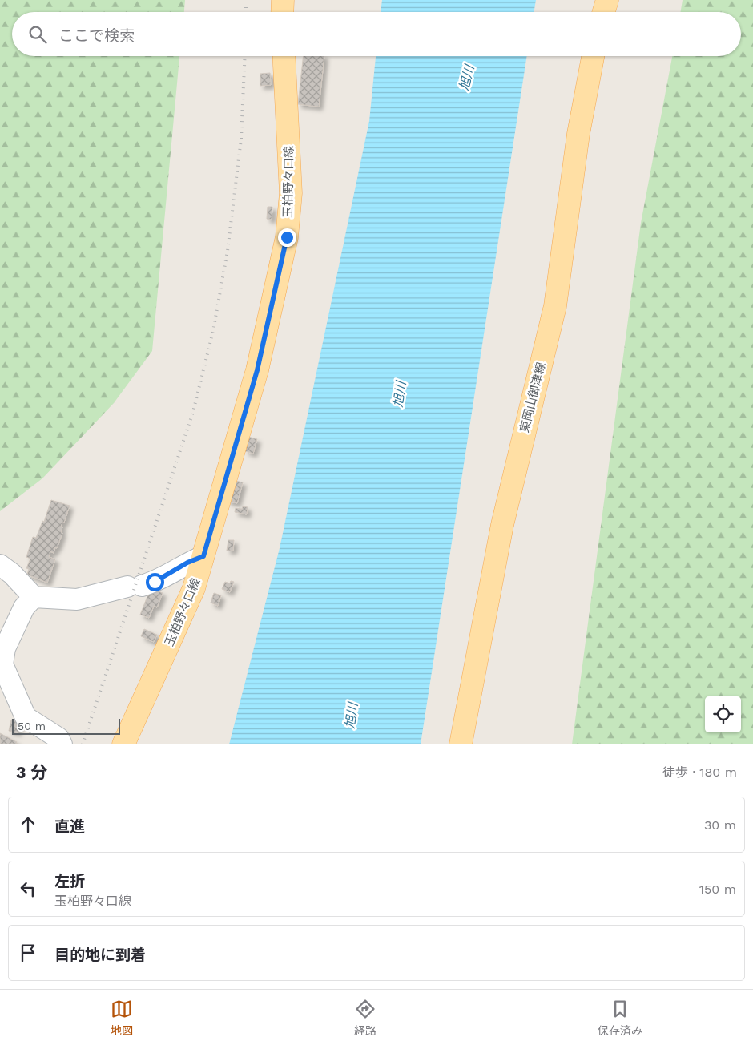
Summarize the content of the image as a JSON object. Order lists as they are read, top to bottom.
{
  "streets": {
    "main road": ["玉柏野々口線", "東岡山御津線"]
  },
  "water": ["旭川"],
  "scale_bar": "50 m",
  "page": {
    "search": "ここで検索",
    "scale": "50 m",
    "heading": ["3 分", "徒歩 · 180 m"],
    "list": [
      ["直進", "30 m"],
      ["左折", "玉柏野々口線", "150 m"],
      "目的地に到着"
    ],
    "nav": ["地図", "経路", "保存済み"]
  }
}
